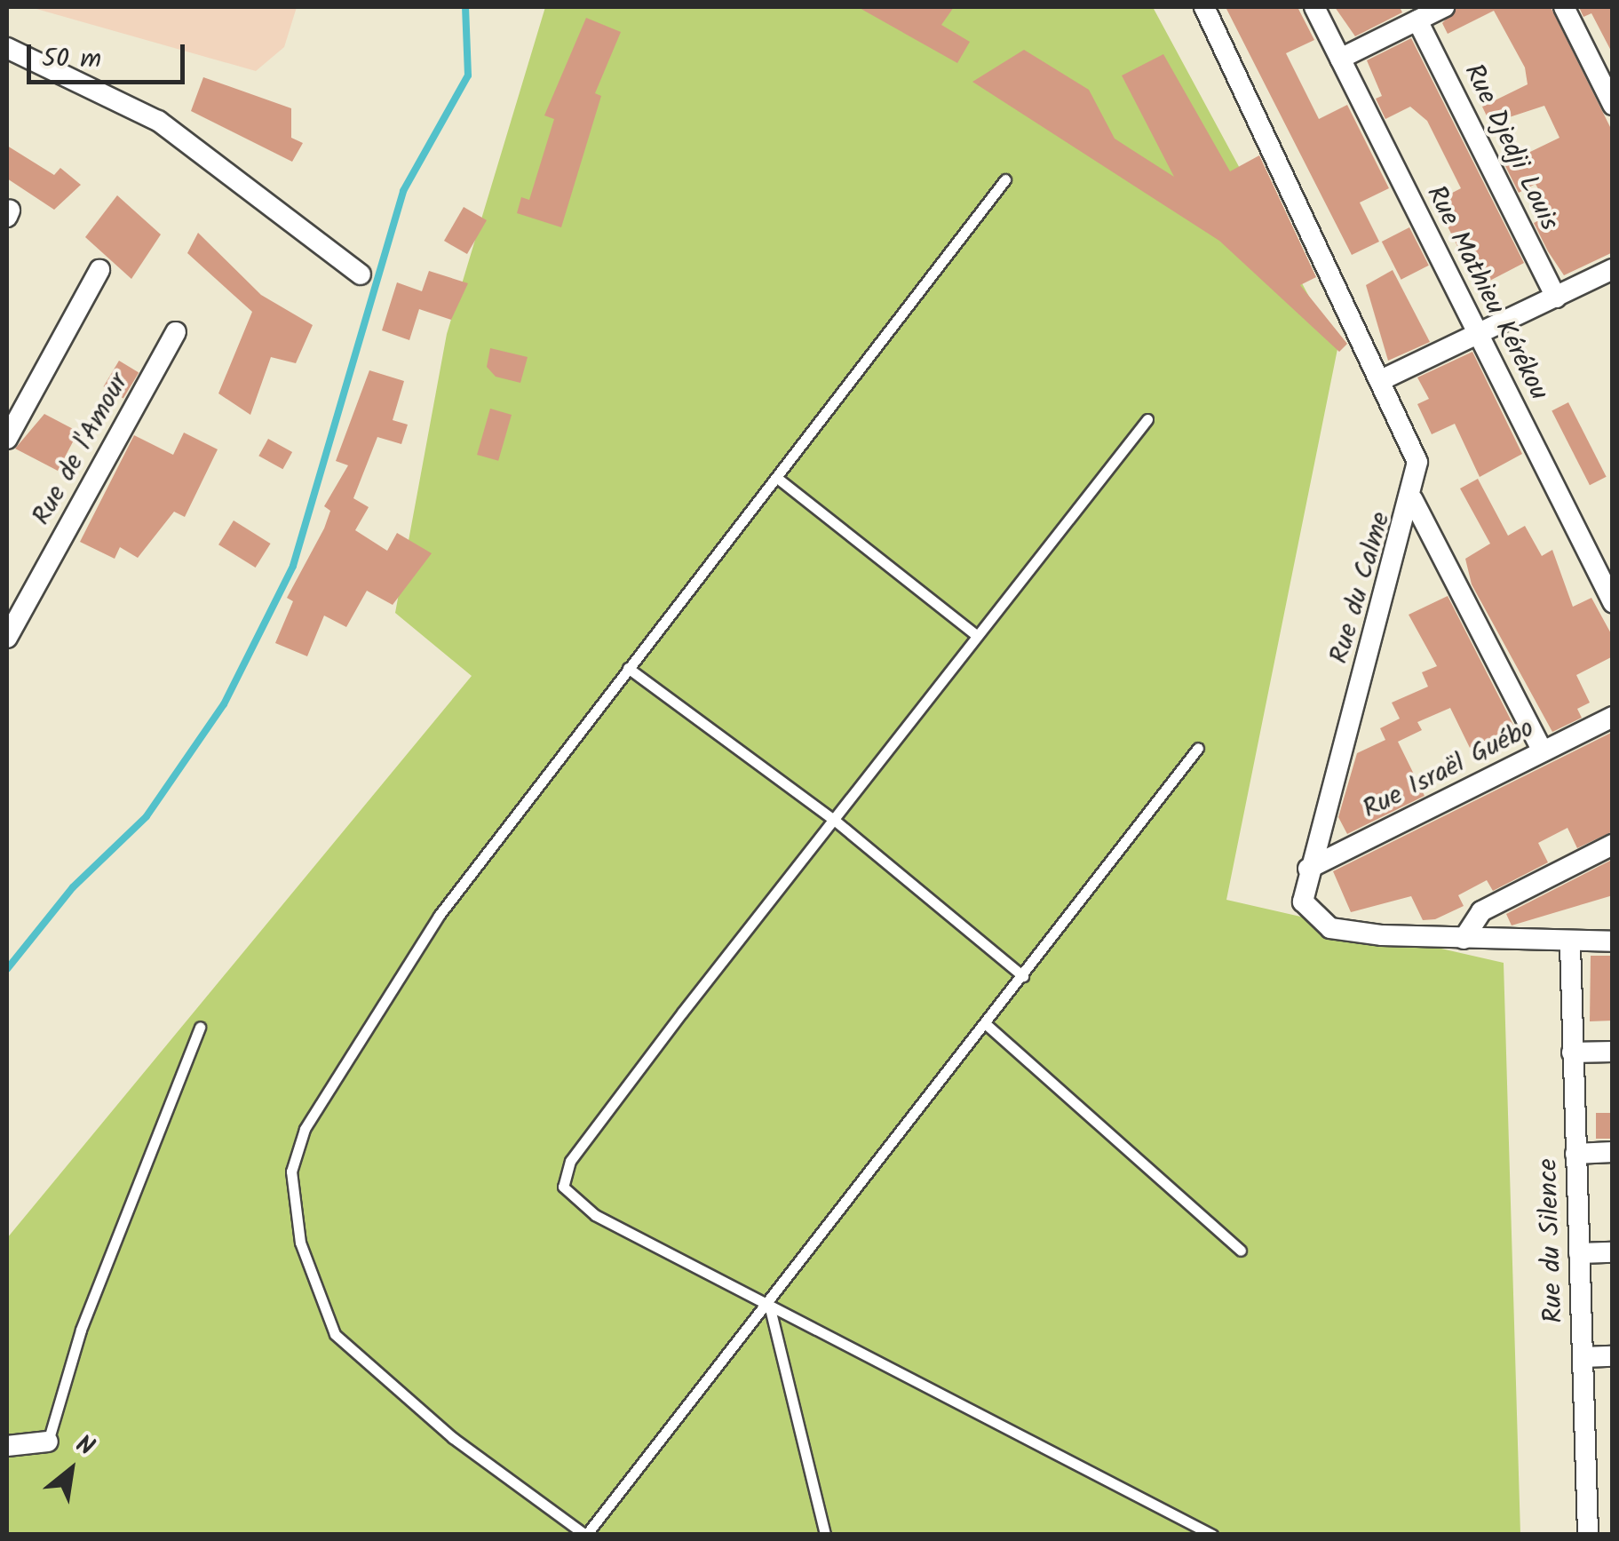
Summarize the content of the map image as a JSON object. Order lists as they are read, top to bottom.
{
  "streets": {
    "street": [
      "Rue Djedji Louis",
      "Rue Mathieu Kérékou",
      "Rue de l'Amour",
      "Rue du Calme",
      "Rue Israël Guébo",
      "Rue du Silence"
    ]
  },
  "crossings": [
    ["Rue du Calme", "Rue Israël Guébo"],
    ["Rue du Calme", "Rue du Silence"]
  ],
  "scale_bar": "50 m",
  "north": "top right"
}
